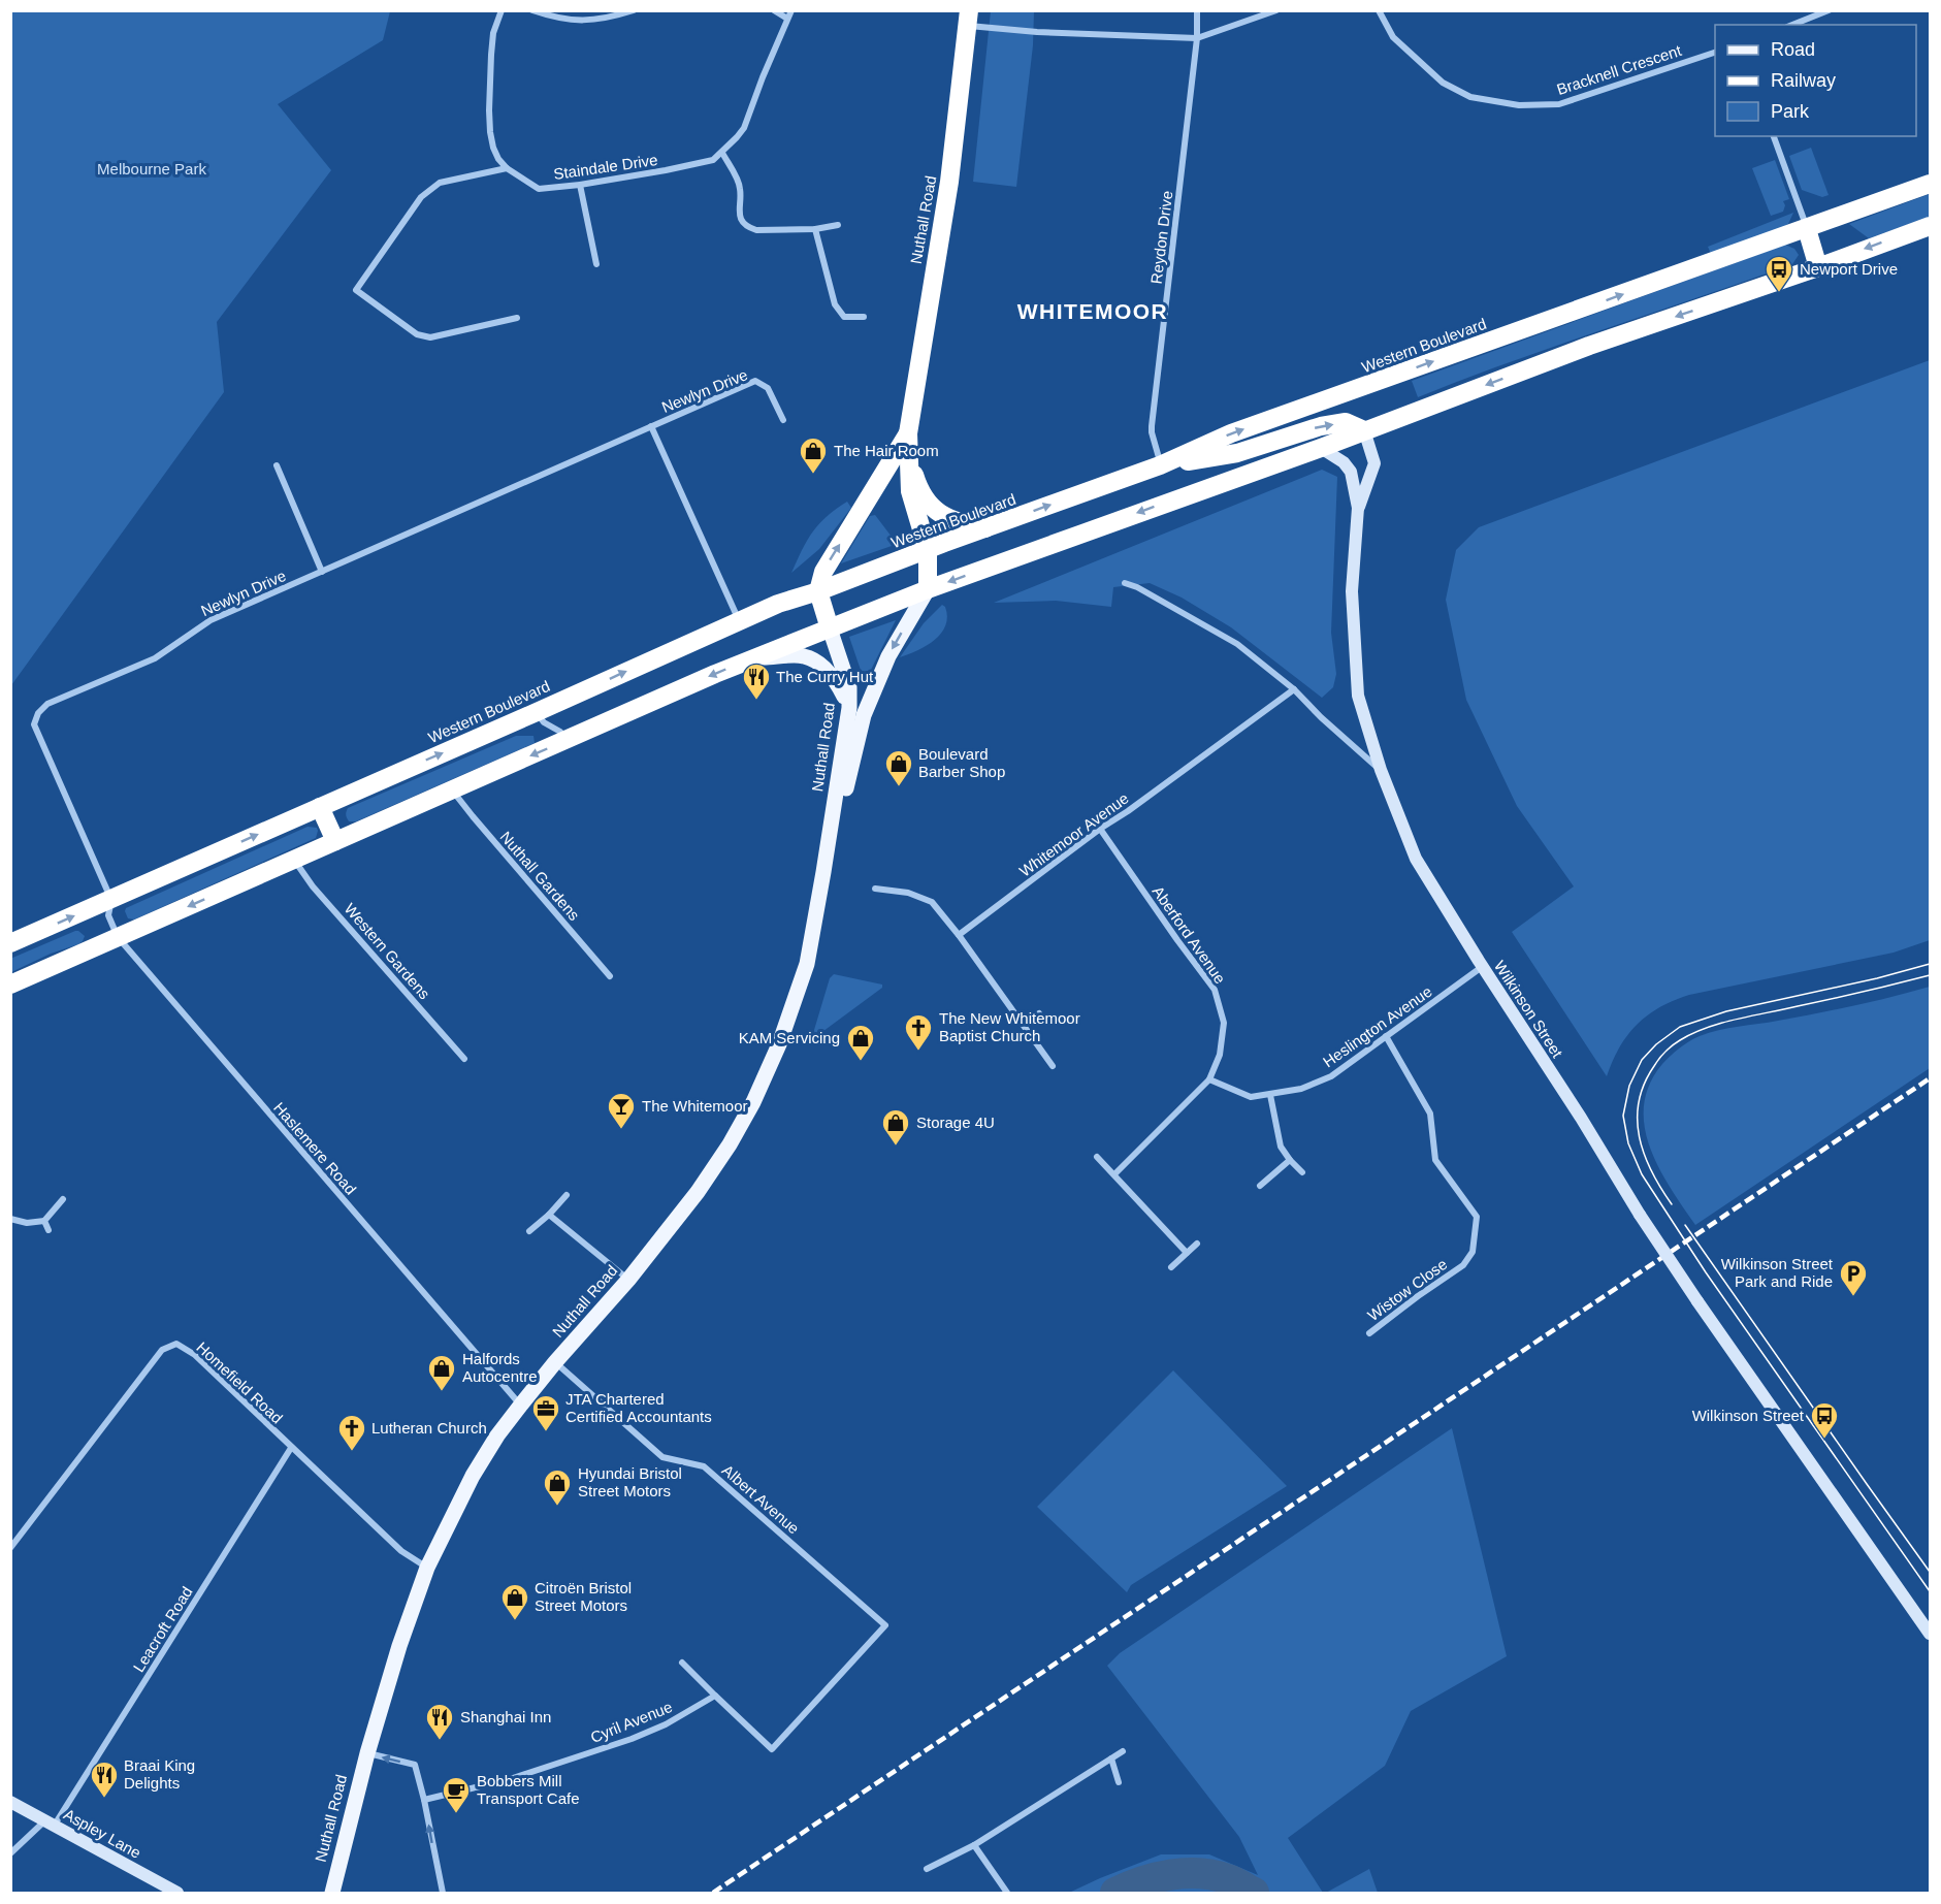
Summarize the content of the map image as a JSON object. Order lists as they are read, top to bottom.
{
  "streets": {
    "highway": ["Nuthall Road", "Western Boulevard"],
    "street": [
      "Bracknell Crescent",
      "Staindale Drive",
      "Reydon Drive",
      "Newlyn Drive",
      "Whitemoor Avenue",
      "Nuthall Gardens",
      "Aberford Avenue",
      "Western Gardens",
      "Wilkinson Street",
      "Heslington Avenue",
      "Haslemere Road",
      "Wistow Close",
      "Homefield Road",
      "Albert Avenue",
      "Leacroft Road",
      "Cyril Avenue",
      "Aspley Lane"
    ]
  },
  "crossings": [
    ["Nuthall Road", "Western Boulevard"],
    ["Nuthall Road", "Haslemere Road"],
    ["Nuthall Road", "Homefield Road"],
    ["Nuthall Road", "Albert Avenue"],
    ["Reydon Drive", "Western Boulevard"],
    ["Western Boulevard", "Newlyn Drive"],
    ["Western Boulevard", "Haslemere Road"],
    ["Newlyn Drive", "Haslemere Road"],
    ["Whitemoor Avenue", "Aberford Avenue"],
    ["Aberford Avenue", "Heslington Avenue"],
    ["Wilkinson Street", "Heslington Avenue"],
    ["Heslington Avenue", "Wistow Close"],
    ["Homefield Road", "Leacroft Road"],
    ["Albert Avenue", "Cyril Avenue"],
    ["Leacroft Road", "Aspley Lane"]
  ],
  "districts": ["WHITEMOOR"],
  "parks": ["Melbourne Park"],
  "places": {
    "bus stop": ["Newport Drive", "Wilkinson Street"],
    "shop": [
      "The Hair Room",
      "Boulevard Barber Shop",
      "KAM Servicing",
      "Storage 4U",
      "Halfords Autocentre",
      "Hyundai Bristol Street Motors",
      "Citroën Bristol Street Motors"
    ],
    "restaurant": ["The Curry Hut", "Shanghai Inn", "Braai King Delights"],
    "church": ["The New Whitemoor Baptist Church", "Lutheran Church"],
    "bar": ["The Whitemoor"],
    "parking": ["Wilkinson Street Park and Ride"],
    "office": ["JTA Chartered Certified Accountants"],
    "cafe": ["Bobbers Mill Transport Cafe"]
  },
  "legend": ["Road", "Railway", "Park"]
}
